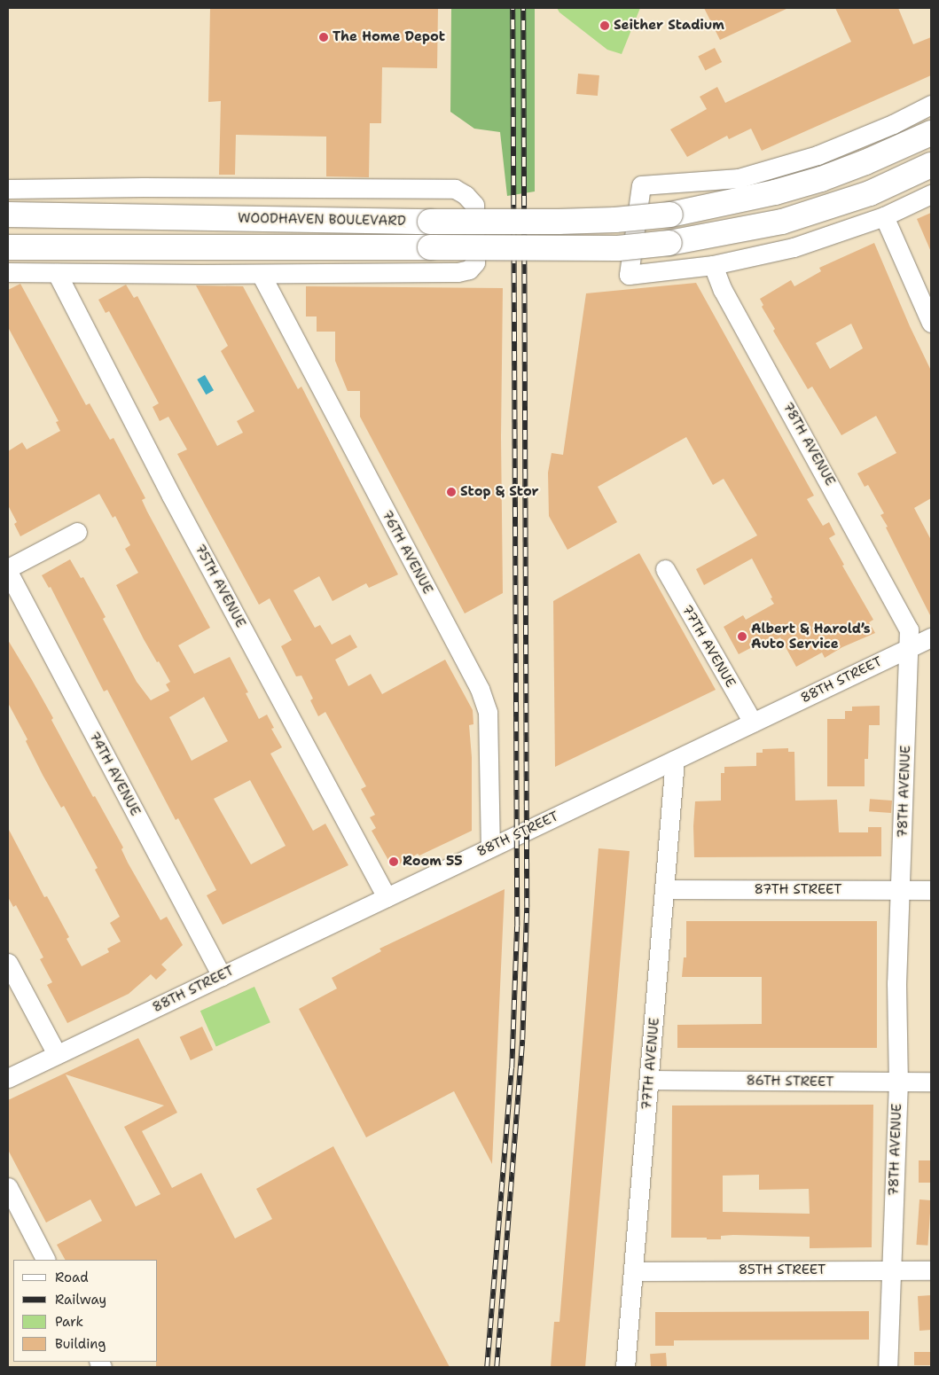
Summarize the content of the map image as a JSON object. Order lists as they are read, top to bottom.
{
  "streets": {
    "main road": ["WOODHAVEN BOULEVARD"],
    "street": [
      "78TH AVENUE",
      "76TH AVENUE",
      "75TH AVENUE",
      "77TH AVENUE",
      "88TH STREET",
      "74TH AVENUE",
      "87TH STREET",
      "86TH STREET",
      "85TH STREET"
    ]
  },
  "crossings": [
    ["78TH AVENUE", "88TH STREET"],
    ["78TH AVENUE", "87TH STREET"],
    ["78TH AVENUE", "86TH STREET"],
    ["78TH AVENUE", "85TH STREET"],
    ["76TH AVENUE", "88TH STREET"],
    ["75TH AVENUE", "88TH STREET"],
    ["77TH AVENUE", "88TH STREET"],
    ["77TH AVENUE", "87TH STREET"],
    ["77TH AVENUE", "86TH STREET"],
    ["77TH AVENUE", "85TH STREET"],
    ["88TH STREET", "74TH AVENUE"]
  ],
  "places": [
    "Seither Stadium",
    "The Home Depot",
    "Stop & Stor",
    "Albert & Harold’s Auto Service",
    "Room 55"
  ],
  "legend": [
    "Road",
    "Railway",
    "Park",
    "Building"
  ]
}
